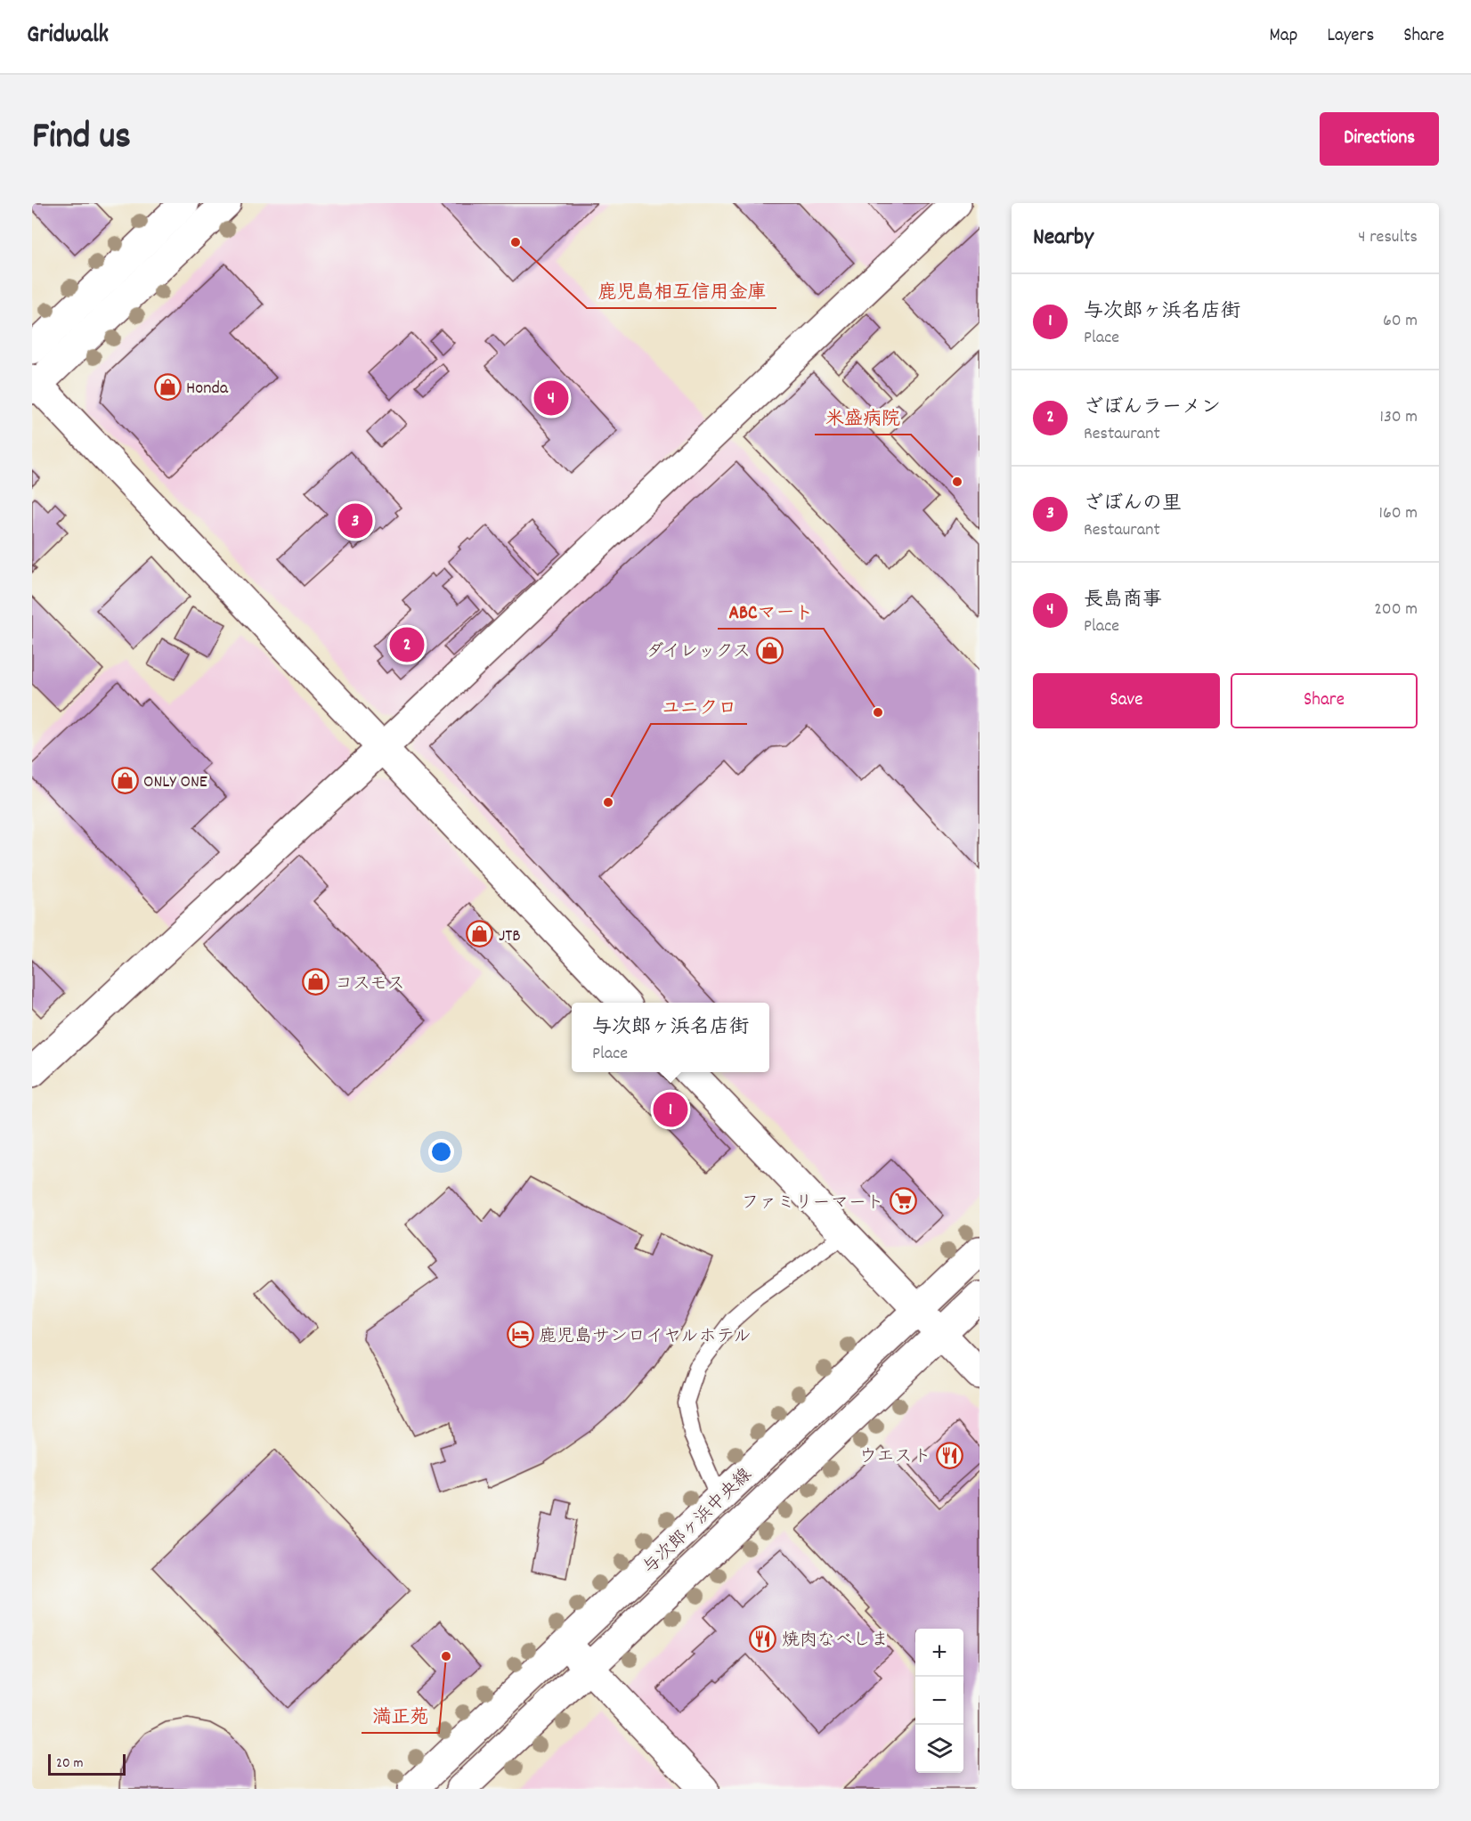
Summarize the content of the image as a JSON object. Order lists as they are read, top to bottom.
{
  "streets": {
    "street": ["与次郎ヶ浜中央線"]
  },
  "places": {
    "other": [
      "鹿児島相互信用金庫",
      "米盛病院",
      "ABCマート",
      "ユニクロ",
      "満正苑"
    ],
    "shop": [
      "Honda",
      "ダイレックス",
      "ONLY ONE",
      "JTB",
      "コスモス"
    ],
    "supermarket": ["ファミリーマート"],
    "hotel": ["鹿児島サンロイヤルホテル"],
    "restaurant": ["ウエスト", "焼肉なべしま"]
  },
  "scale_bar": "20 m",
  "page": {
    "header": "Gridwalk",
    "nav": ["Map", "Layers", "Share"],
    "title": "Find us",
    "buttons": [
      "Directions",
      ["Save", "Share"]
    ],
    "heading": ["Nearby", "4 results"],
    "list": [
      {
        "mark": "1",
        "name": "与次郎ヶ浜名店街",
        "note": "Place",
        "value": "60 m"
      },
      {
        "mark": "2",
        "name": "ざぼんラーメン",
        "note": "Restaurant",
        "value": "130 m"
      },
      {
        "mark": "3",
        "name": "ざぼんの里",
        "note": "Restaurant",
        "value": "160 m"
      },
      {
        "mark": "4",
        "name": "長島商事",
        "note": "Place",
        "value": "200 m"
      }
    ],
    "pins": [
      "4",
      "3",
      "2",
      "1"
    ],
    "popup": ["与次郎ヶ浜名店街", "Place"],
    "map_buttons": ["+", "−"],
    "scale": "20 m"
  }
}
